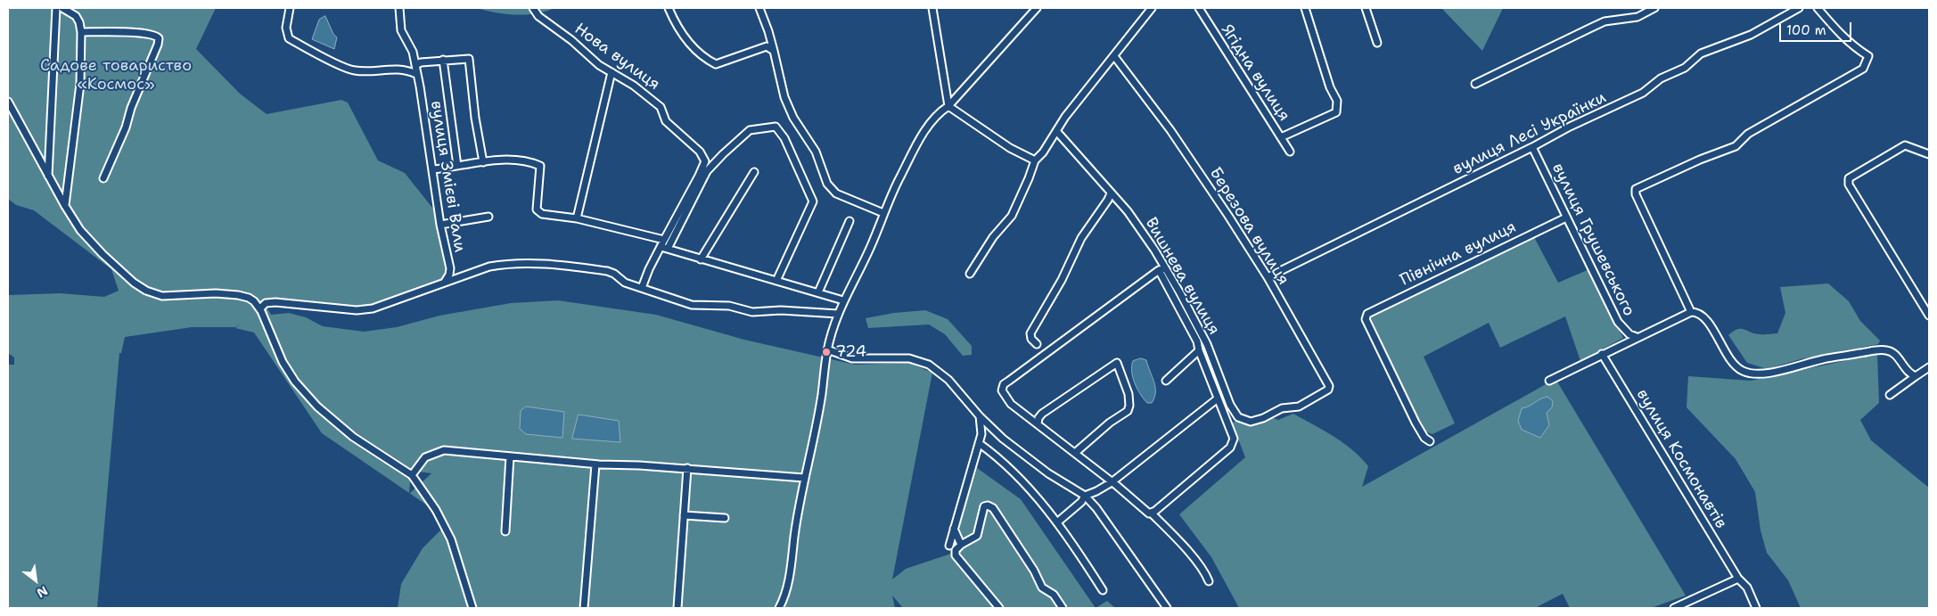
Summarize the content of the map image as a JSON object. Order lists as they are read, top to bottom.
{
  "streets": {
    "street": [
      "Нова вулиця",
      "Ягідна вулиця",
      "вулиця Лесі Українки",
      "вулиця Змієві Вали",
      "Березова вулиця",
      "вулиця Грушевського",
      "Північна вулиця",
      "Вишнева вулиця",
      "вулиця Космонавтів"
    ]
  },
  "crossings": [
    ["вулиця Лесі Українки", "Березова вулиця"],
    ["вулиця Лесі Українки", "вулиця Грушевського"],
    ["Березова вулиця", "Вишнева вулиця"],
    ["вулиця Грушевського", "Північна вулиця"]
  ],
  "parks": ["Садове товариство «Космос»"],
  "places": ["724"],
  "scale_bar": "100 m",
  "north": "bottom right"
}
